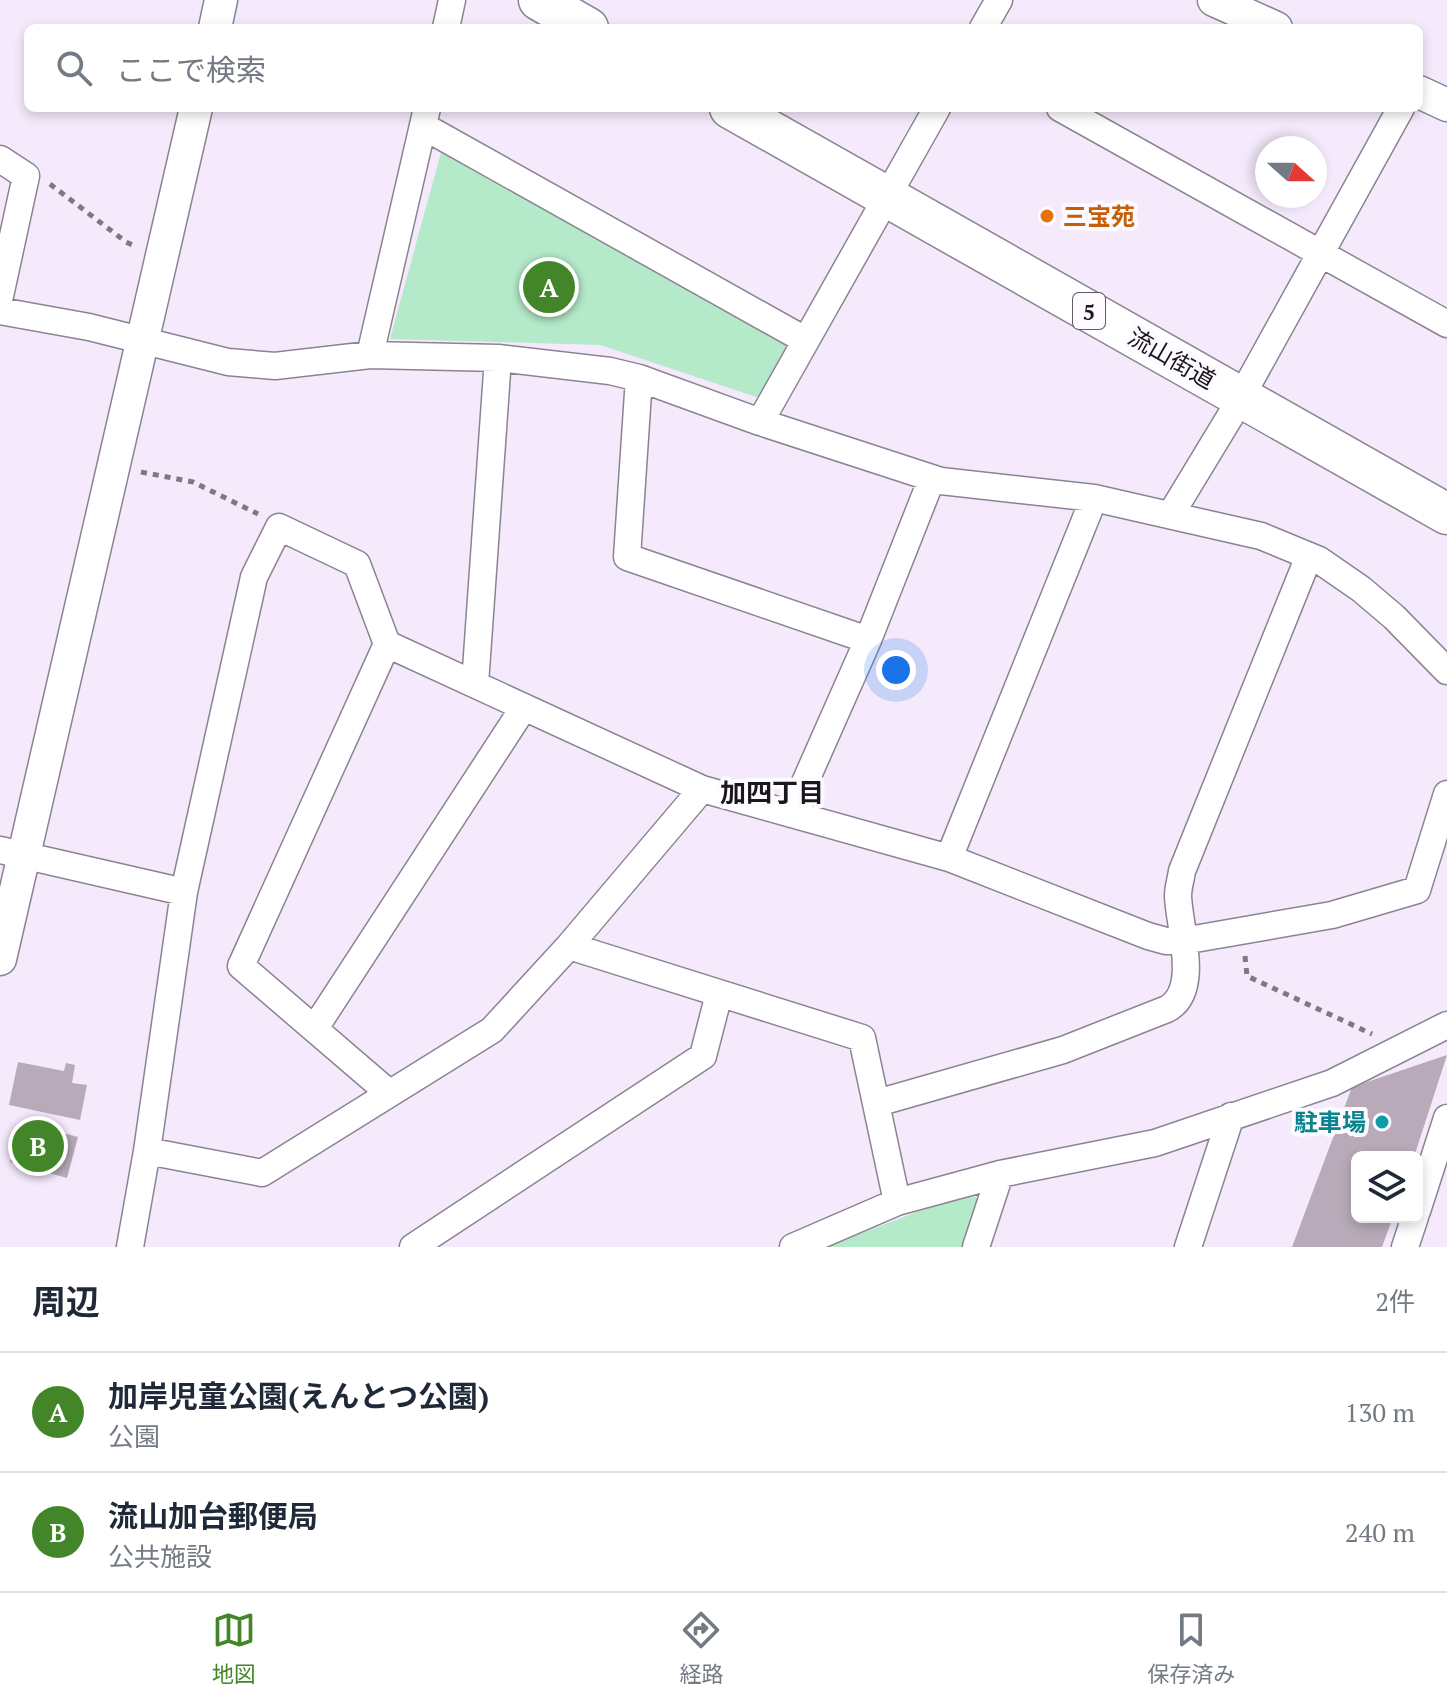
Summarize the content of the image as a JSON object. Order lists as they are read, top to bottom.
{
  "streets": {
    "main road": ["5", "流山街道"]
  },
  "districts": ["加四丁目"],
  "places": ["三宝苑", "駐車場"],
  "north": "right",
  "page": {
    "search": "ここで検索",
    "pins": ["A", "B"],
    "heading": ["周辺", "2件"],
    "list": [
      {
        "mark": "A",
        "name": "加岸児童公園(えんとつ公園)",
        "note": "公園",
        "value": "130 m"
      },
      {
        "mark": "B",
        "name": "流山加台郵便局",
        "note": "公共施設",
        "value": "240 m"
      }
    ],
    "nav": ["地図", "経路", "保存済み"]
  }
}
